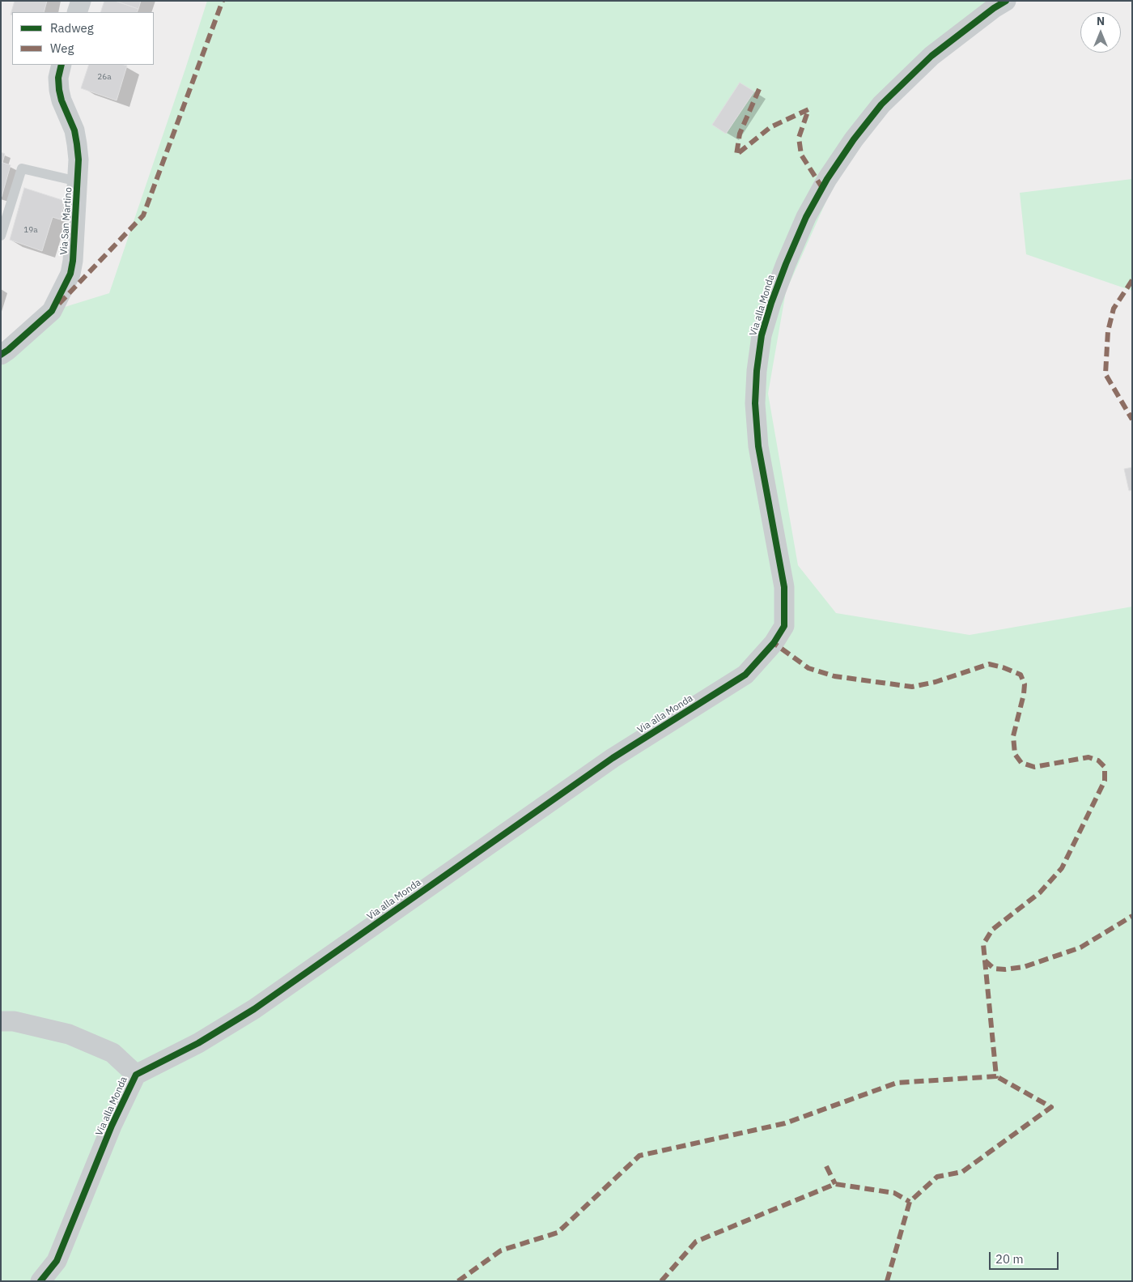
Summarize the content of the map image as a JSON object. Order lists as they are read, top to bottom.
{
  "streets": {
    "street": ["Via San Martino", "Via alla Monda"]
  },
  "house_numbers": ["26a", "19a"],
  "legend": ["Radweg", "Weg"],
  "scale_bar": "20 m",
  "north": "top"
}
